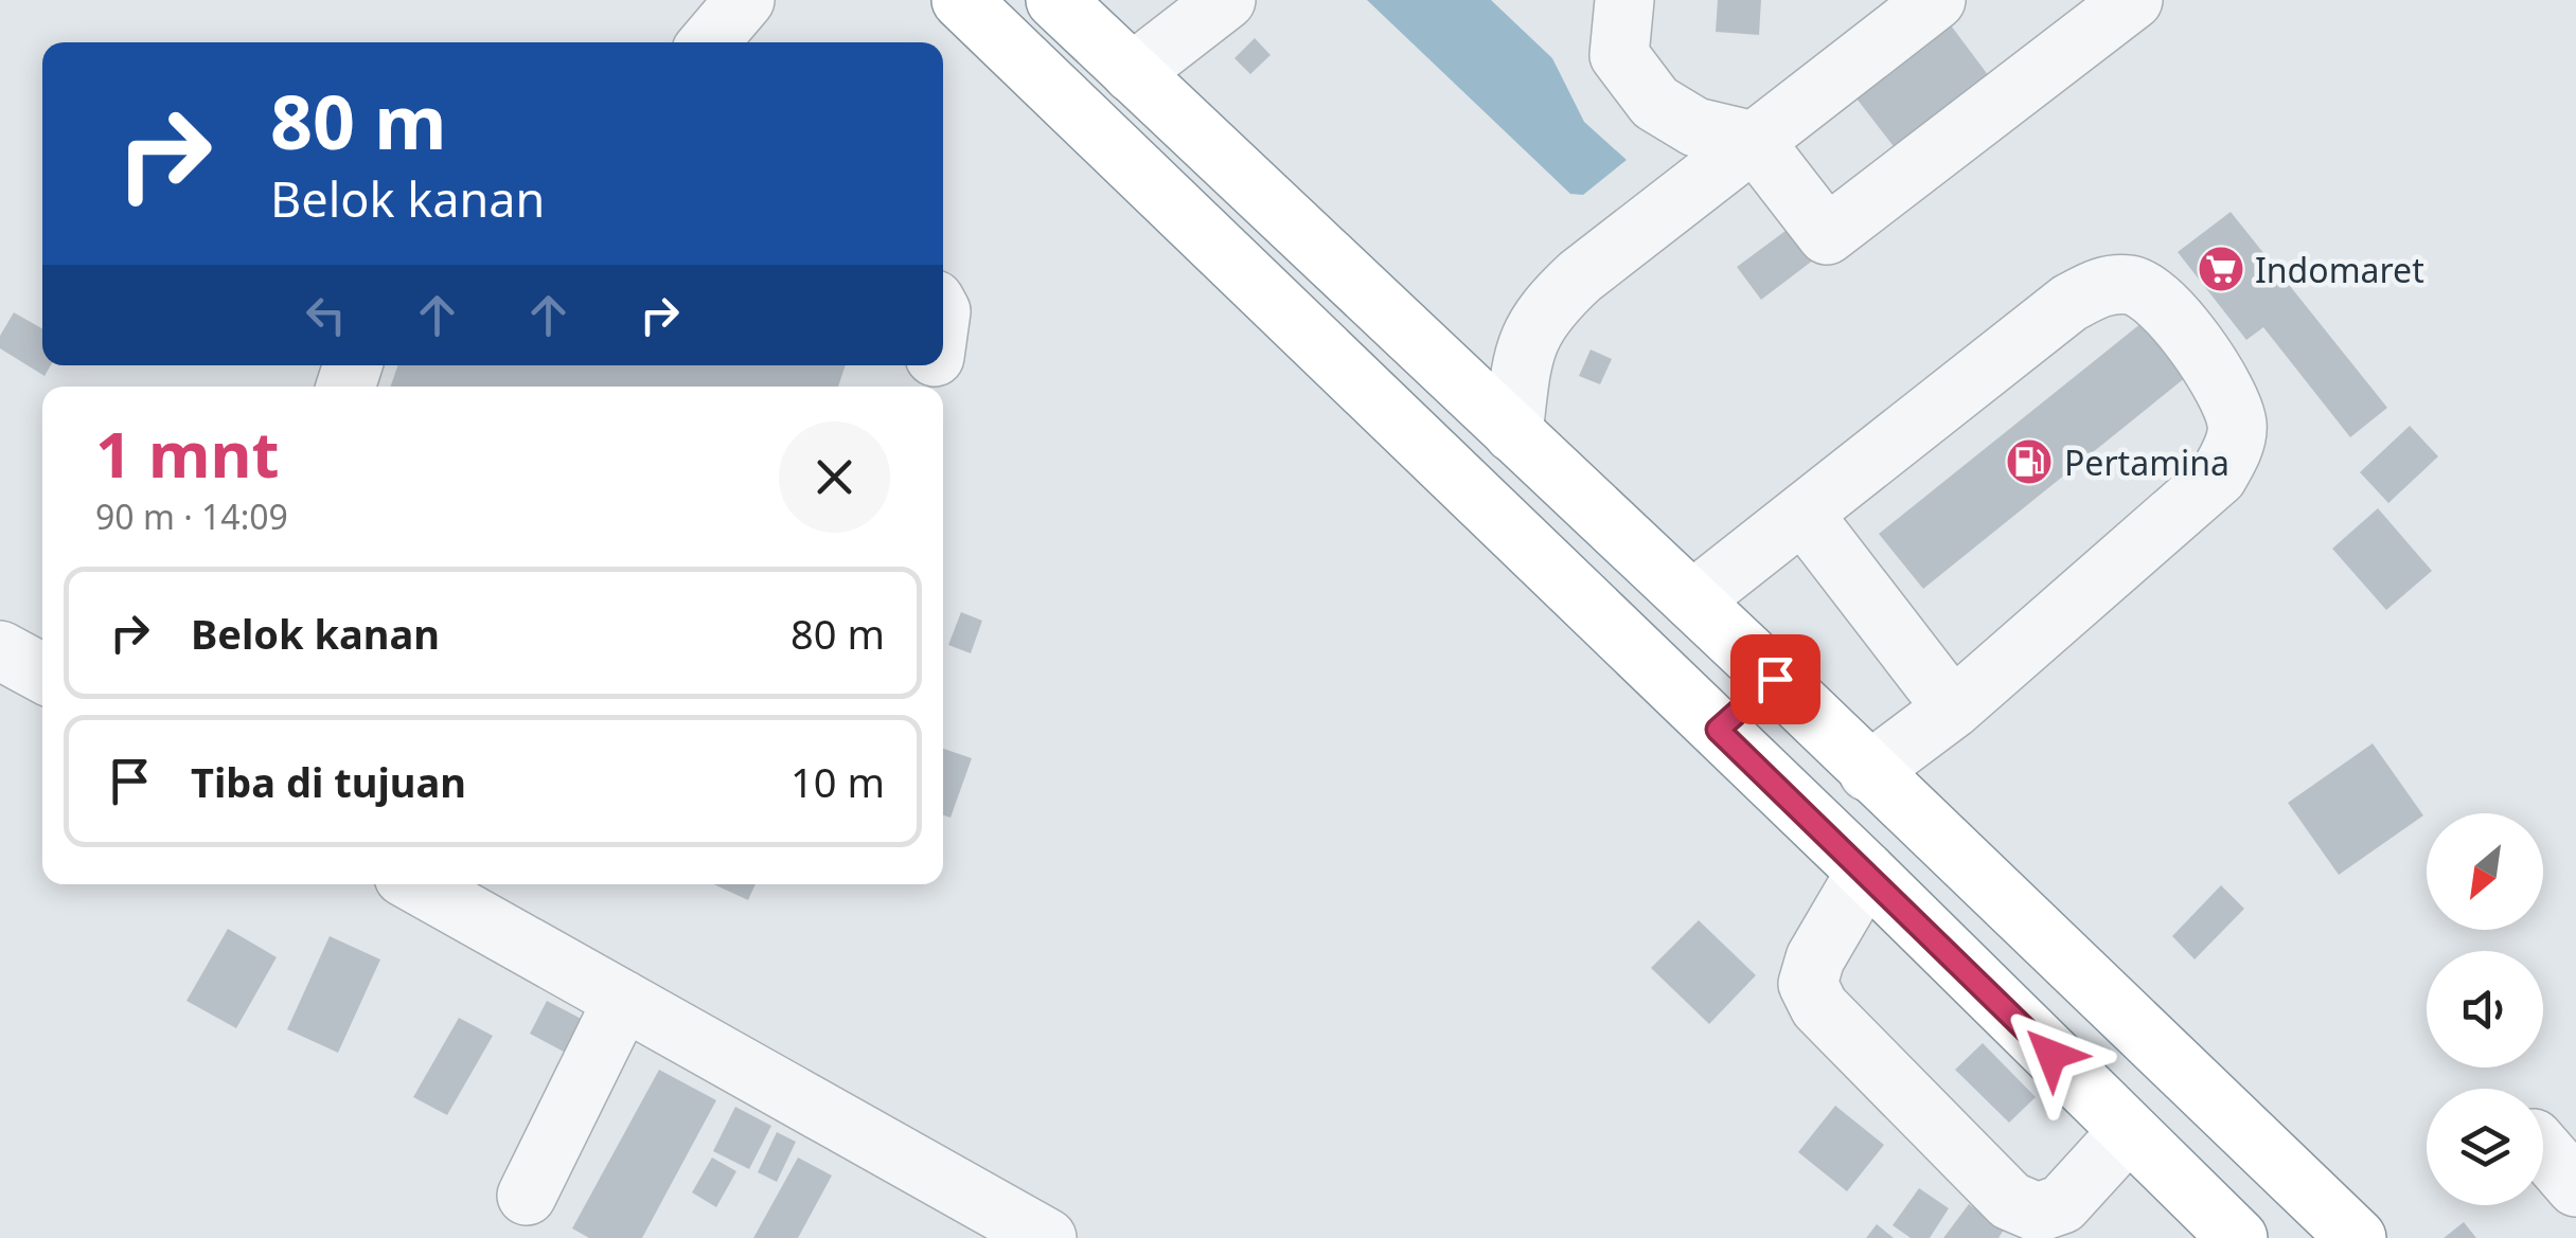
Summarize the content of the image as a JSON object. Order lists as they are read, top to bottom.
{
  "places": {
    "supermarket": ["Indomaret"],
    "fuel station": ["Pertamina"]
  },
  "north": "bottom left",
  "page": {
    "turn": ["80 m", "Belok kanan"],
    "heading": ["1 mnt", "90 m · 14:09"],
    "list": [
      {
        "name": "Belok kanan",
        "value": "80 m"
      },
      {
        "name": "Tiba di tujuan",
        "value": "10 m"
      }
    ]
  }
}
